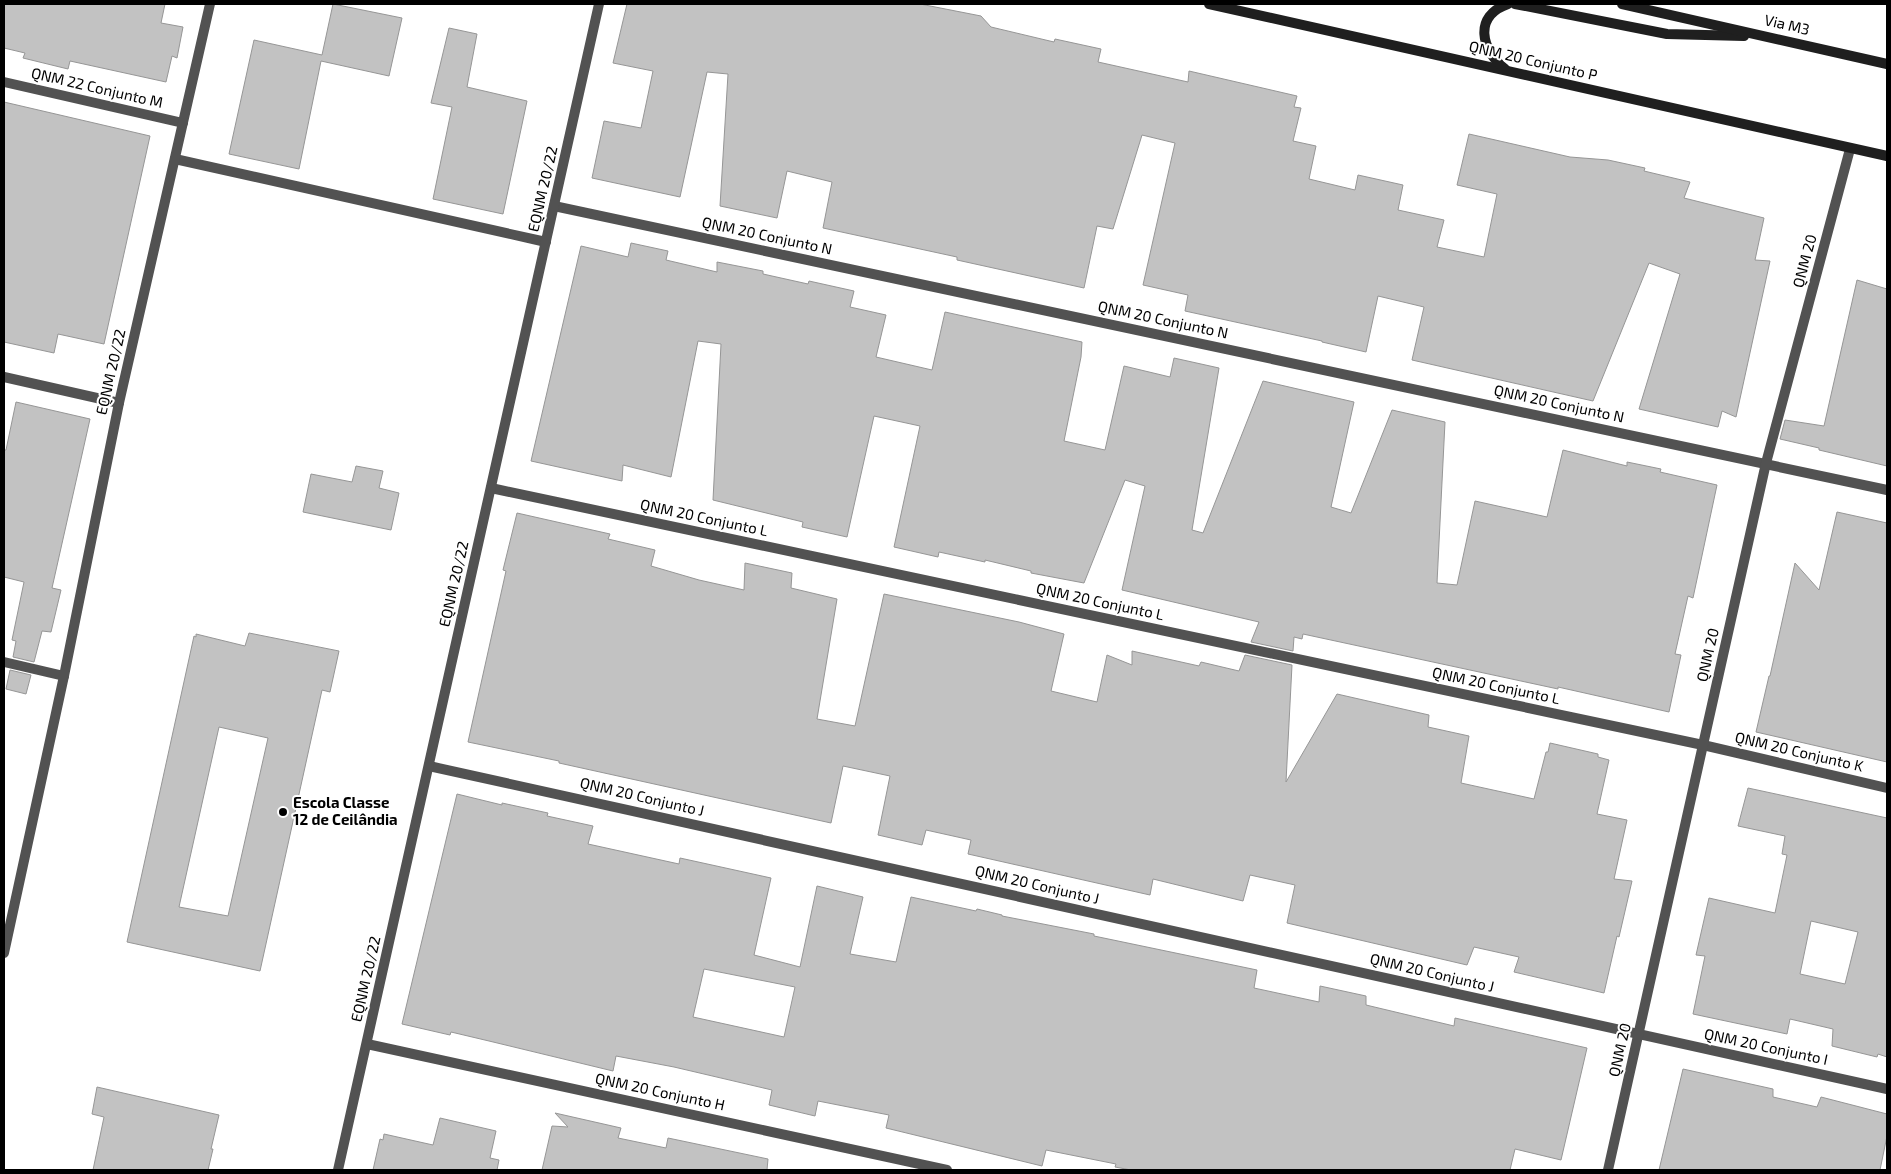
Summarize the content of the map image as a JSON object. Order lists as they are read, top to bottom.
{
  "streets": {
    "main road": ["Via M3", "QNM 20 Conjunto P"],
    "street": [
      "QNM 22 Conjunto M",
      "EQNM 20/22",
      "QNM 20 Conjunto N",
      "QNM 20",
      "QNM 20 Conjunto L",
      "QNM 20 Conjunto K",
      "QNM 20 Conjunto J",
      "QNM 20 Conjunto I",
      "QNM 20 Conjunto H"
    ]
  },
  "crossings": [
    ["QNM 20 Conjunto P", "QNM 20"],
    ["QNM 22 Conjunto M", "EQNM 20/22"],
    ["EQNM 20/22", "QNM 20 Conjunto N"],
    ["EQNM 20/22", "QNM 20 Conjunto L"],
    ["EQNM 20/22", "QNM 20 Conjunto J"],
    ["EQNM 20/22", "QNM 20 Conjunto H"],
    ["QNM 20 Conjunto N", "QNM 20"],
    ["QNM 20", "QNM 20 Conjunto L"],
    ["QNM 20", "QNM 20 Conjunto K"],
    ["QNM 20", "QNM 20 Conjunto J"],
    ["QNM 20", "QNM 20 Conjunto I"],
    ["QNM 20 Conjunto L", "QNM 20 Conjunto K"],
    ["QNM 20 Conjunto J", "QNM 20 Conjunto I"]
  ],
  "places": ["Escola Classe 12 de Ceilândia"]
}
